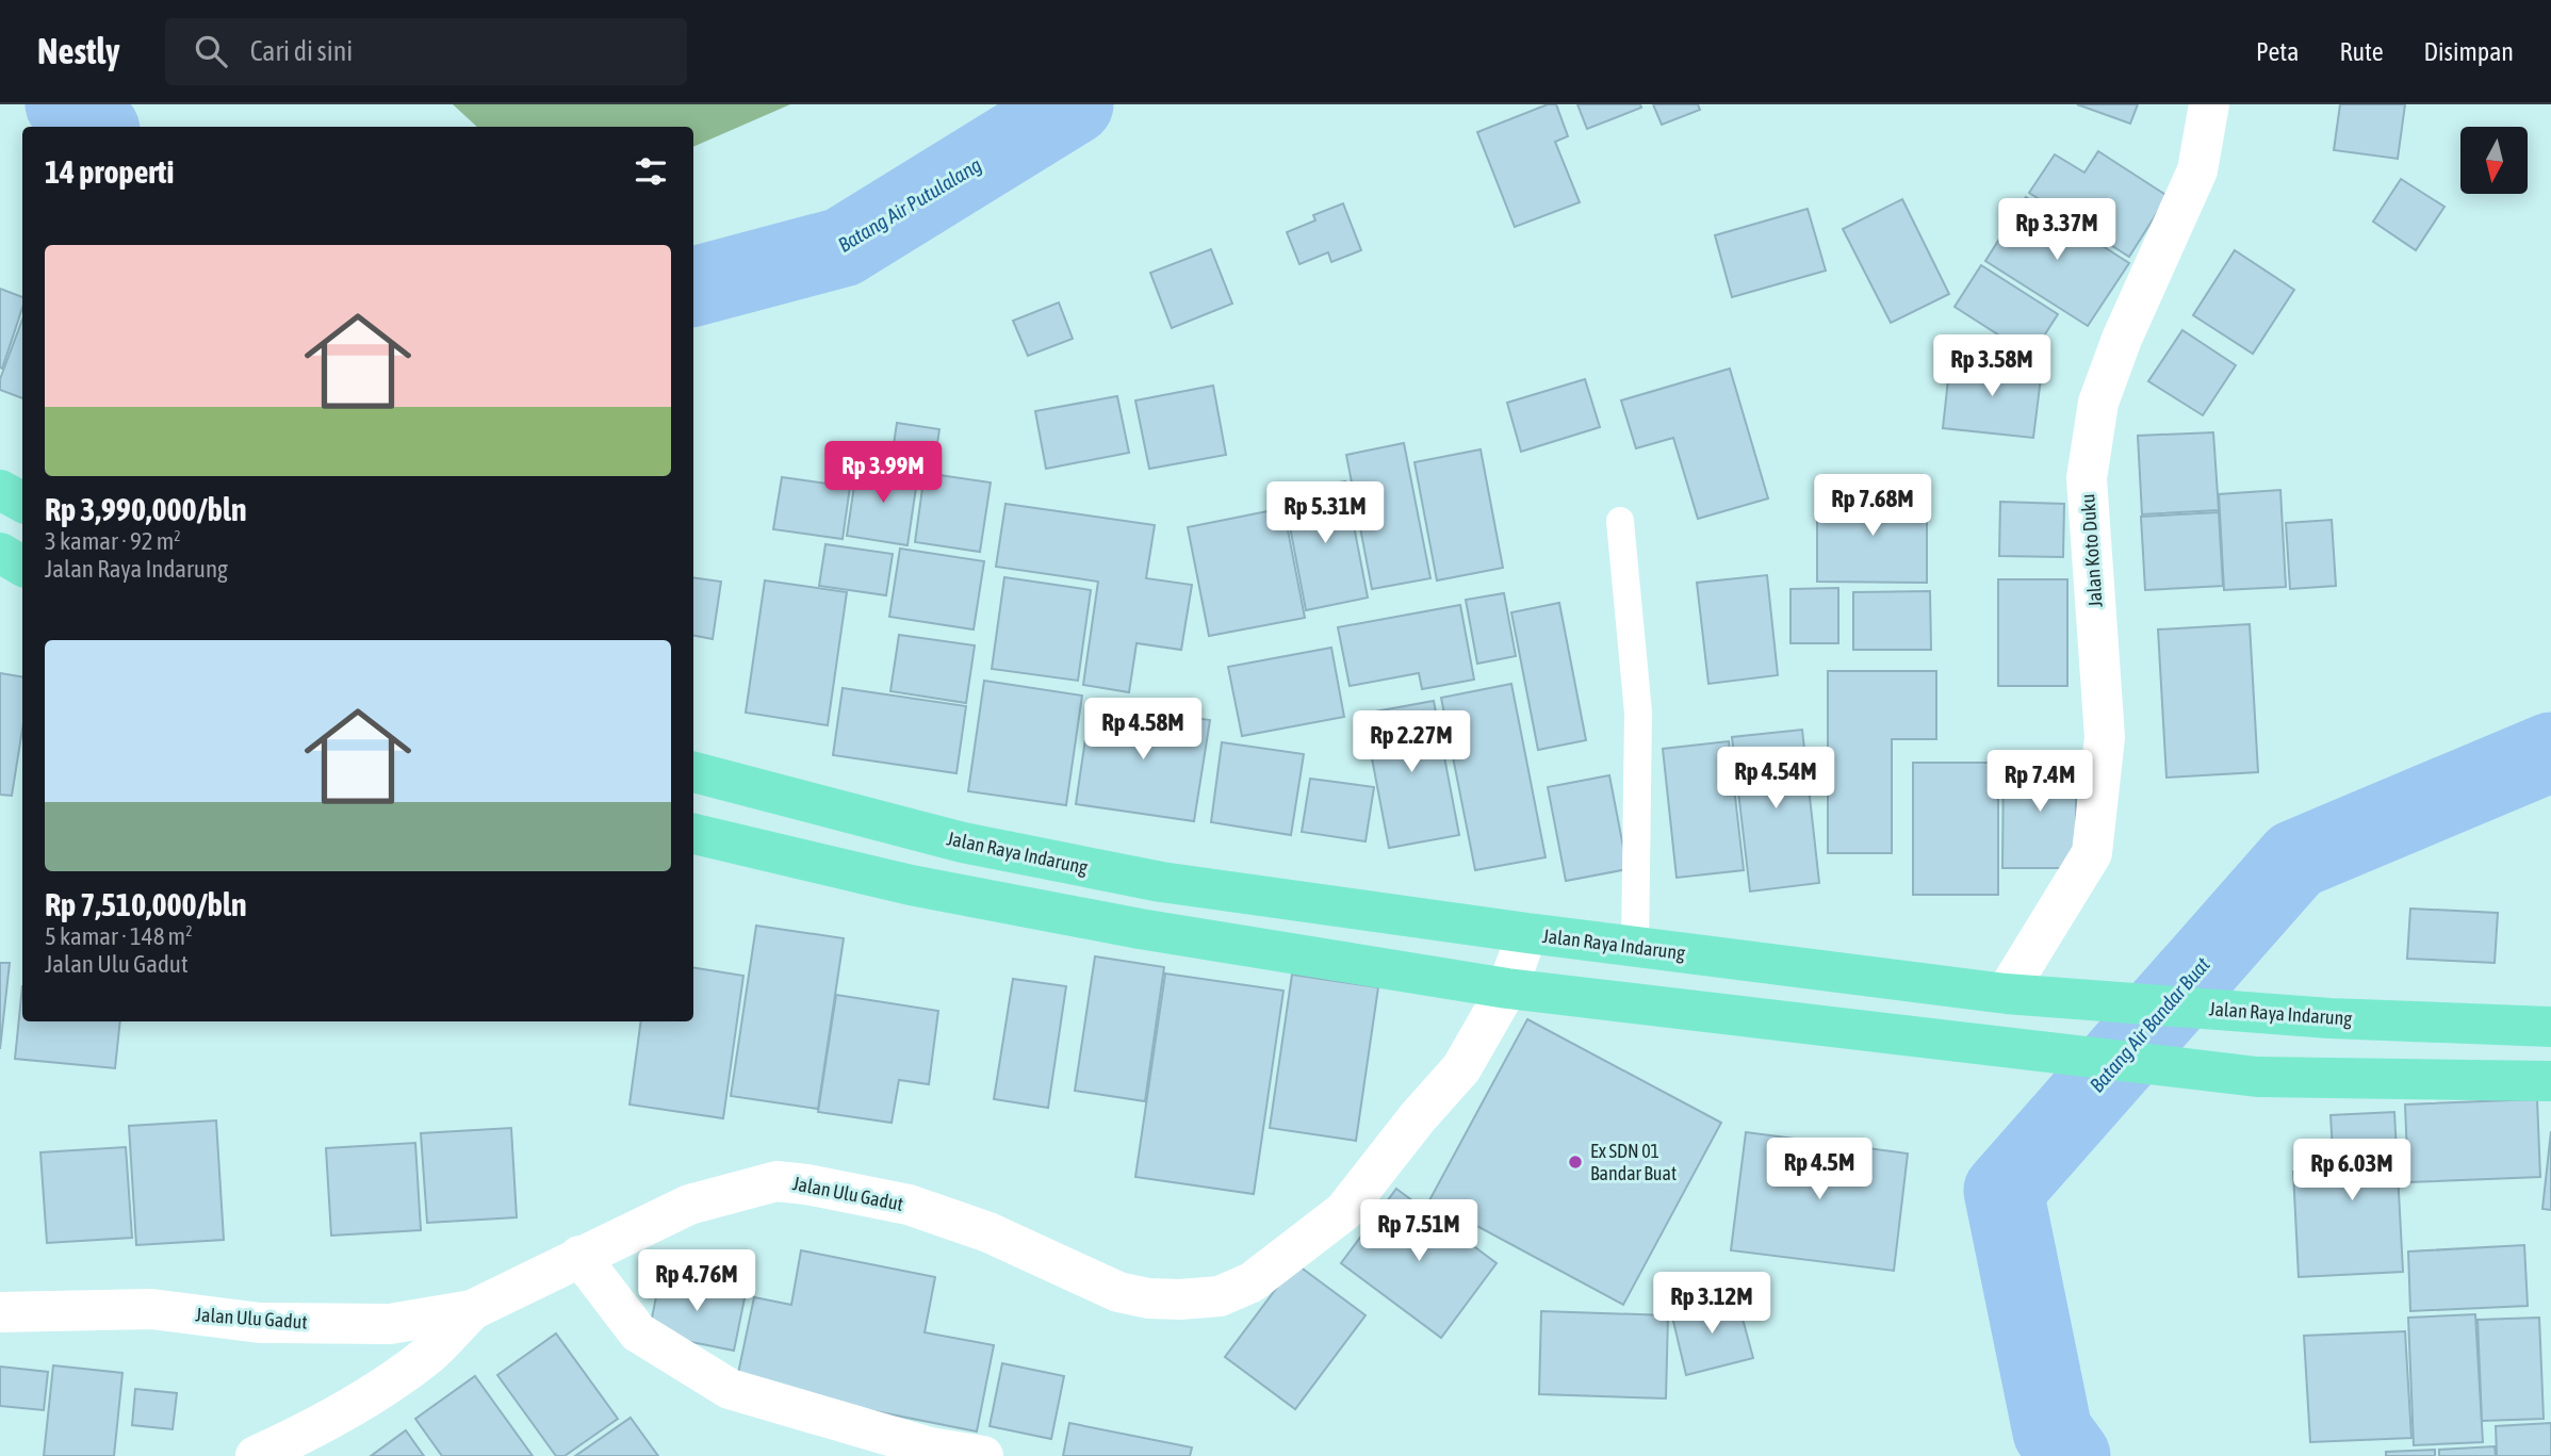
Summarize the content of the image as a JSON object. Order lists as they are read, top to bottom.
{
  "streets": {
    "highway": ["Jalan Raya Indarung"],
    "street": ["Jalan Koto Duku", "Jalan Ulu Gadut"]
  },
  "crossings": [
    ["Jalan Koto Duku", "Jalan Raya Indarung"],
    ["Jalan Raya Indarung", "Jalan Ulu Gadut"]
  ],
  "water": ["Batang Air Putulalang", "Batang Air Bandar Buat"],
  "places": ["Ex SDN 01 Bandar Buat"],
  "north": "bottom",
  "page": {
    "header": "Nestly",
    "search": "Cari di sini",
    "nav": ["Peta", "Rute", "Disimpan"],
    "heading": "14 properti",
    "price": [
      "Rp 3.37M",
      "Rp 3.58M",
      "Rp 3.99M",
      "Rp 7.68M",
      "Rp 5.31M",
      "Rp 4.58M",
      "Rp 2.27M",
      "Rp 4.54M",
      "Rp 7.4M",
      "Rp 4.5M",
      "Rp 6.03M",
      "Rp 7.51M",
      "Rp 4.76M",
      "Rp 3.12M"
    ],
    "list": [
      {
        "name": "Rp 3,990,000/bln",
        "note": "3 kamar · 92 m² · Jalan Raya Indarung"
      },
      {
        "name": "Rp 7,510,000/bln",
        "note": "5 kamar · 148 m² · Jalan Ulu Gadut"
      }
    ]
  }
}
